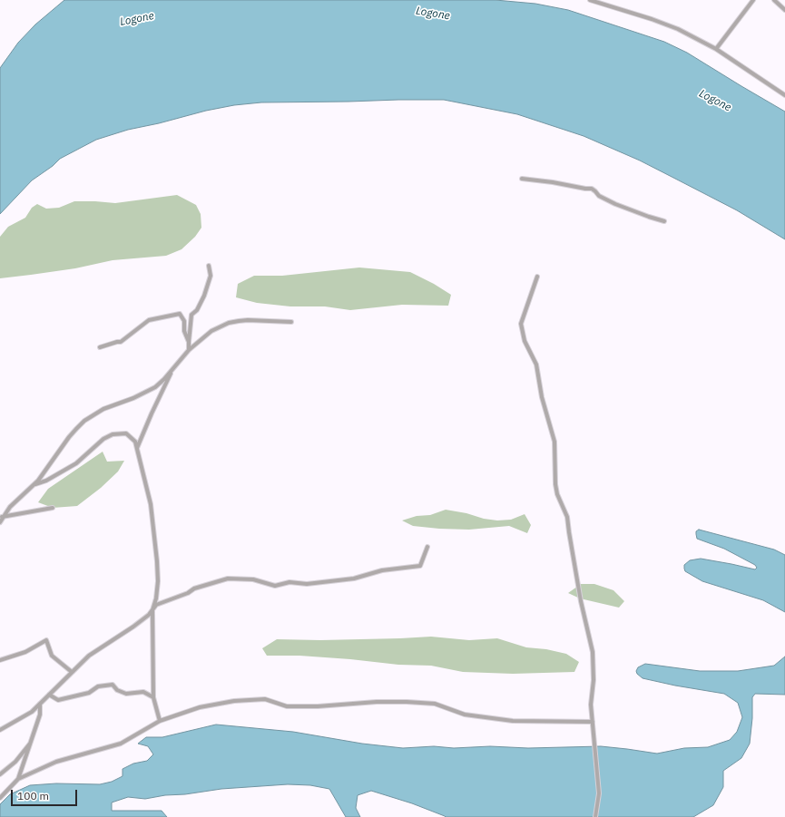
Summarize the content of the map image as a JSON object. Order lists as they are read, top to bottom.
{
  "water": ["Logone"],
  "scale_bar": "100 m"
}
